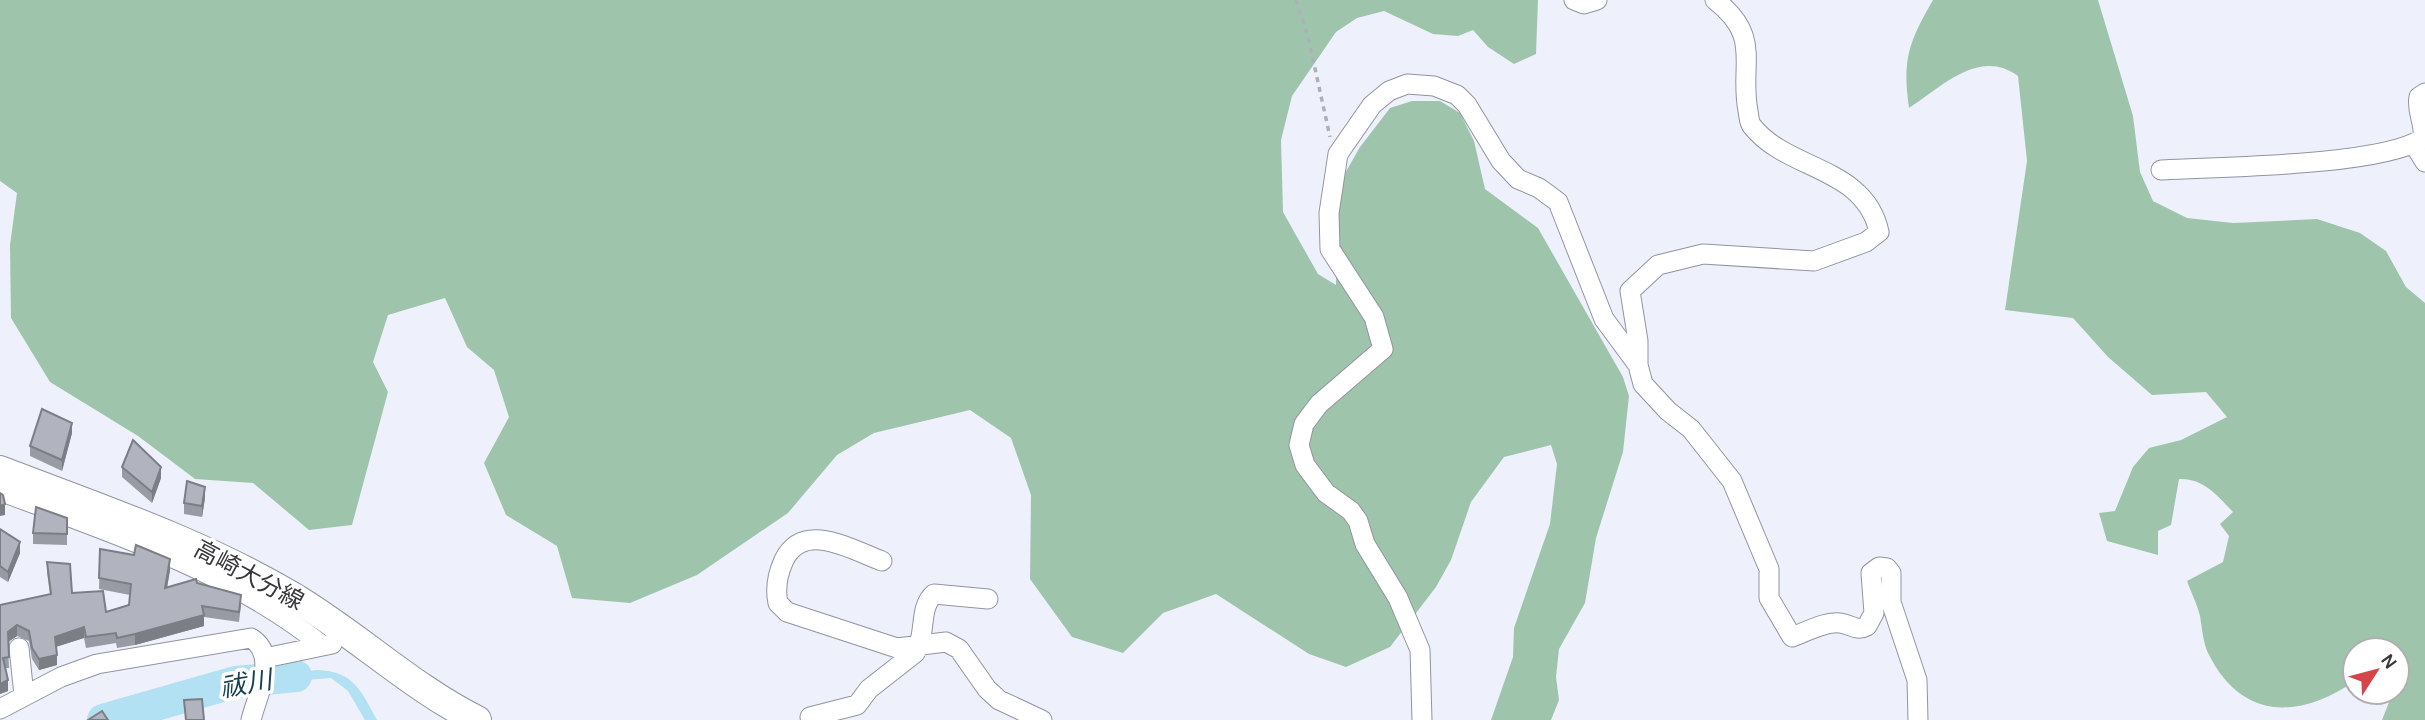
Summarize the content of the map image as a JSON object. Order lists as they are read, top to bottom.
{
  "streets": {
    "main road": ["高崎大分線"]
  },
  "water": ["祓川"],
  "north": "top right"
}
